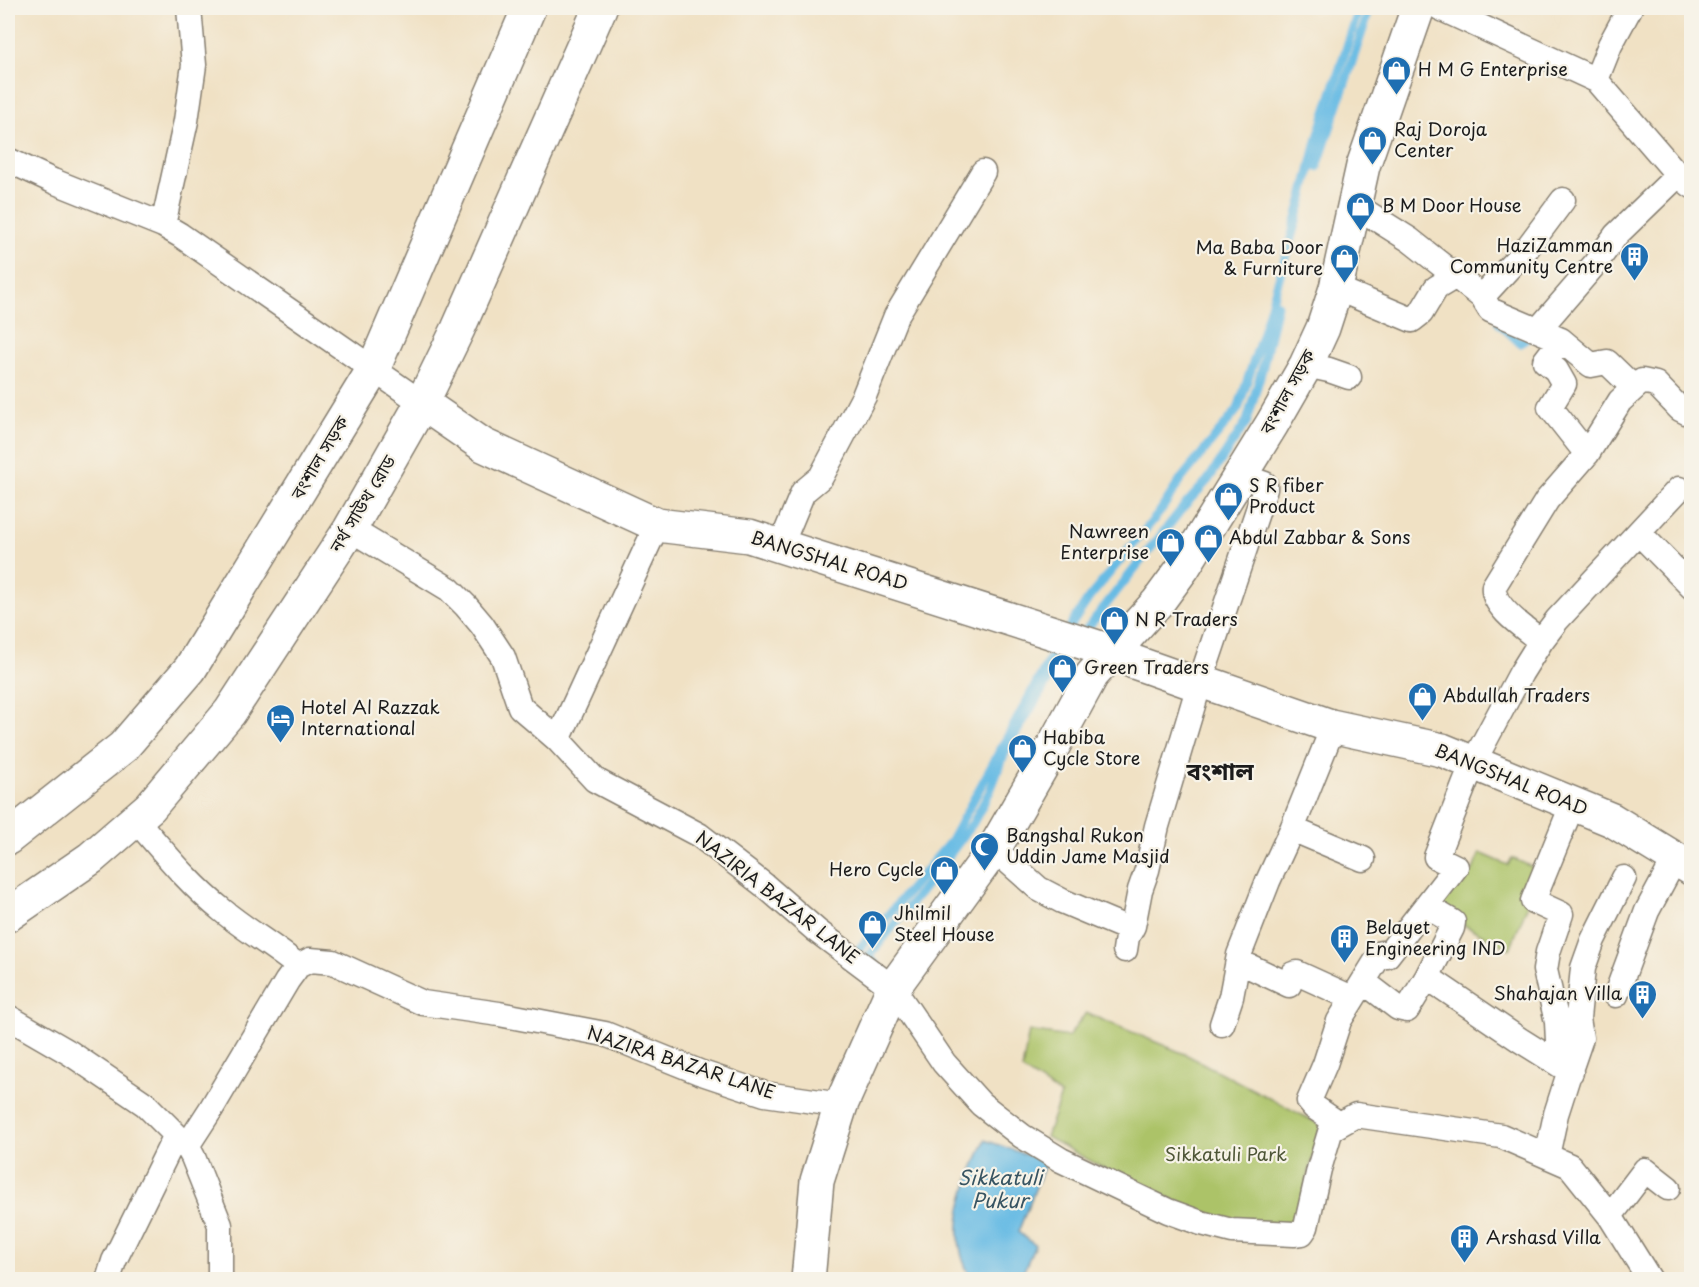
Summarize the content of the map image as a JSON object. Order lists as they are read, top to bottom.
{
  "streets": {
    "main road": ["বংশাল সড়ক", "নর্থ সাউথ রোড", "BANGSHAL ROAD"],
    "street": ["NAZIRIA BAZAR LANE", "NAZIRA BAZAR LANE"]
  },
  "crossings": [
    ["বংশাল সড়ক", "BANGSHAL ROAD"],
    ["বংশাল সড়ক", "NAZIRIA BAZAR LANE"],
    ["বংশাল সড়ক", "NAZIRA BAZAR LANE"],
    ["নর্থ সাউথ রোড", "BANGSHAL ROAD"],
    ["নর্থ সাউথ রোড", "NAZIRIA BAZAR LANE"]
  ],
  "districts": ["বংশাল"],
  "water": ["Sikkatuli Pukur"],
  "parks": ["Sikkatuli Park"],
  "places": {
    "shop": [
      "H M G Enterprise",
      "Raj Doroja Center",
      "B M Door House",
      "Ma Baba Door & Furniture",
      "S R fiber Product",
      "Abdul Zabbar & Sons",
      "Nawreen Enterprise",
      "N R Traders",
      "Green Traders",
      "Abdullah Traders",
      "Habiba Cycle Store",
      "Hero Cycle",
      "Jhilmil Steel House"
    ],
    "building": [
      "HaziZamman Community Centre",
      "Belayet Engineering IND",
      "Shahajan Villa",
      "Arshasd Villa"
    ],
    "hotel": ["Hotel Al Razzak International"],
    "mosque": ["Bangshal Rukon Uddin Jame Masjid"]
  }
}
